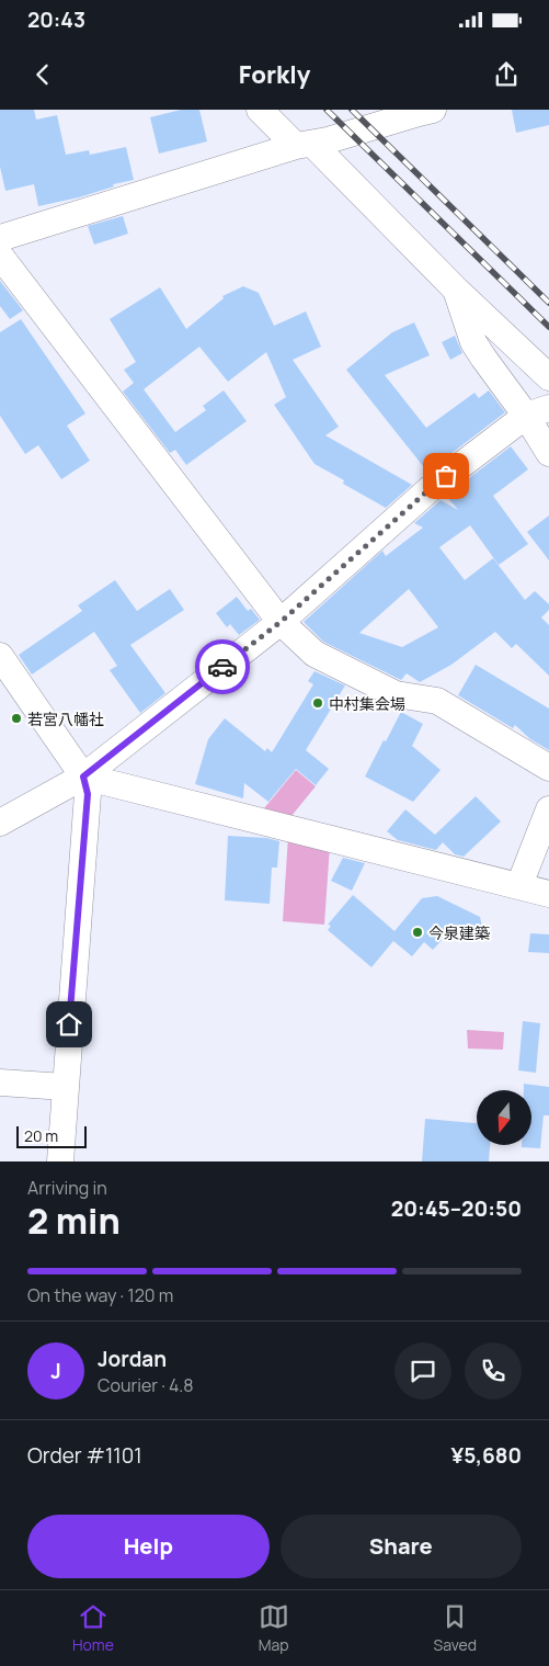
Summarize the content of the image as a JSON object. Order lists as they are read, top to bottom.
{
  "places": ["中村集会場", "若宮八幡社", "今泉建築"],
  "scale_bar": "20 m",
  "north": "bottom",
  "page": {
    "status": "20:43",
    "header": "Forkly",
    "scale": "20 m",
    "heading": ["2 min", "Arriving in", "20:45–20:50"],
    "panel": [
      "Jordan",
      "Courier · 4.8",
      "Order #1101",
      "¥5,680"
    ],
    "bar": "On the way · 120 m",
    "round": "J",
    "buttons": ["Help", "Share"],
    "tabs": ["Home", "Map", "Saved"]
  }
}
